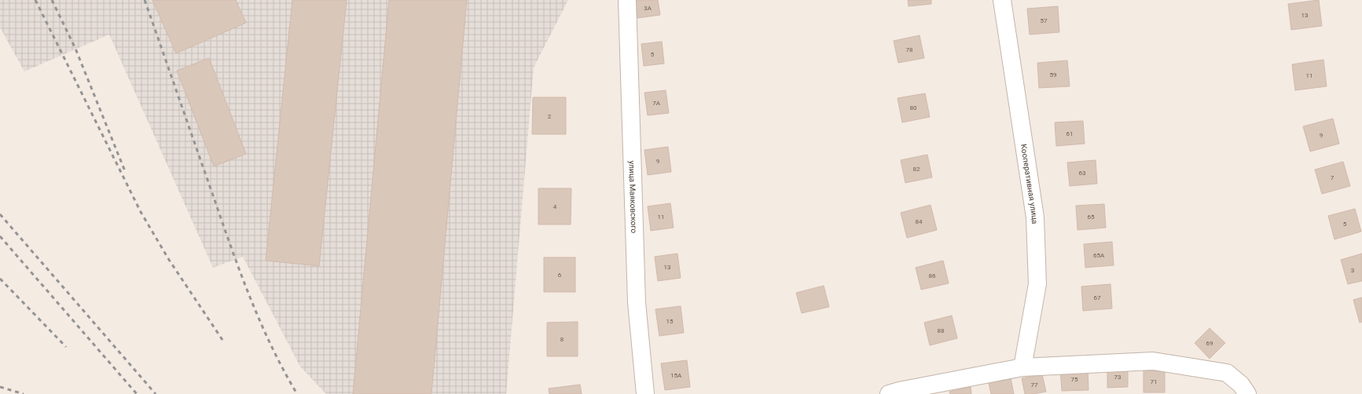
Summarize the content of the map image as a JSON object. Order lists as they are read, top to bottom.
{
  "streets": {
    "street": ["Кооперативная улица", "улица Маяковского"]
  },
  "house_numbers": [
    "3А",
    "13",
    "57",
    "78",
    "5",
    "59",
    "11",
    "7А",
    "80",
    "2",
    "61",
    "9",
    "9",
    "82",
    "63",
    "7",
    "4",
    "11",
    "65",
    "84",
    "5",
    "65А",
    "13",
    "3",
    "6",
    "86",
    "67",
    "15",
    "88",
    "8",
    "69",
    "15А",
    "73",
    "75",
    "71",
    "77"
  ]
}
